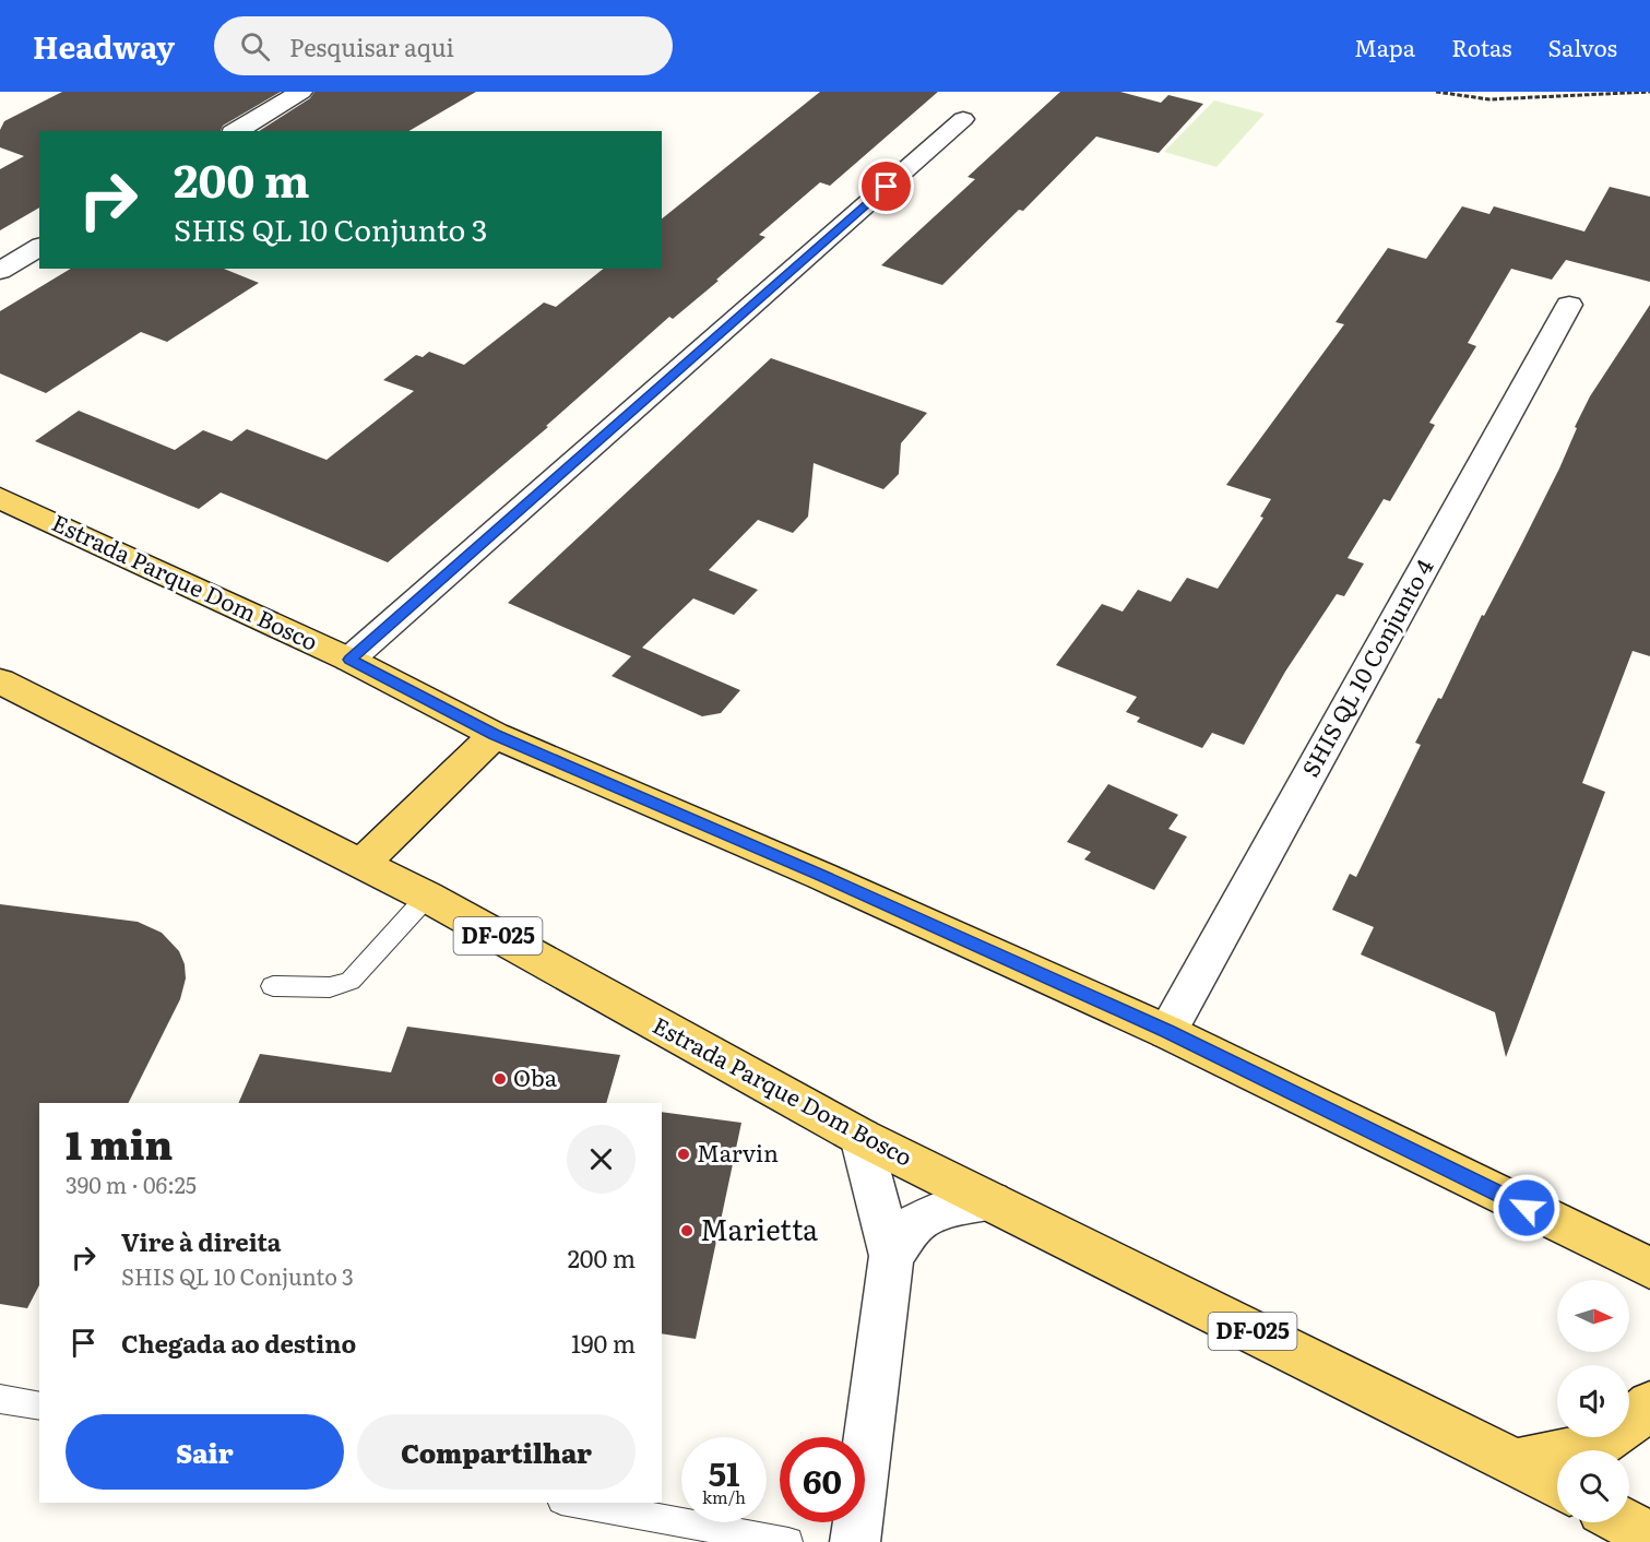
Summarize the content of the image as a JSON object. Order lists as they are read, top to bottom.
{
  "streets": {
    "main road": ["Estrada Parque Dom Bosco", "DF-025"],
    "street": ["SHIS QL 10 Conjunto 4"]
  },
  "crossings": [
    ["Estrada Parque Dom Bosco", "SHIS QL 10 Conjunto 4"]
  ],
  "places": ["Oba", "Marvin", "Marietta"],
  "north": "right",
  "page": {
    "header": "Headway",
    "search": "Pesquisar aqui",
    "nav": ["Mapa", "Rotas", "Salvos"],
    "turn": ["200 m", "SHIS QL 10 Conjunto 3"],
    "heading": ["1 min", "390 m · 06:25"],
    "list": [
      {
        "name": "Vire à direita",
        "note": "SHIS QL 10 Conjunto 3",
        "value": "200 m"
      },
      {
        "name": "Chegada ao destino",
        "value": "190 m"
      }
    ],
    "buttons": ["Sair", "Compartilhar"],
    "speed": "51 km/h",
    "limit": "60"
  }
}
